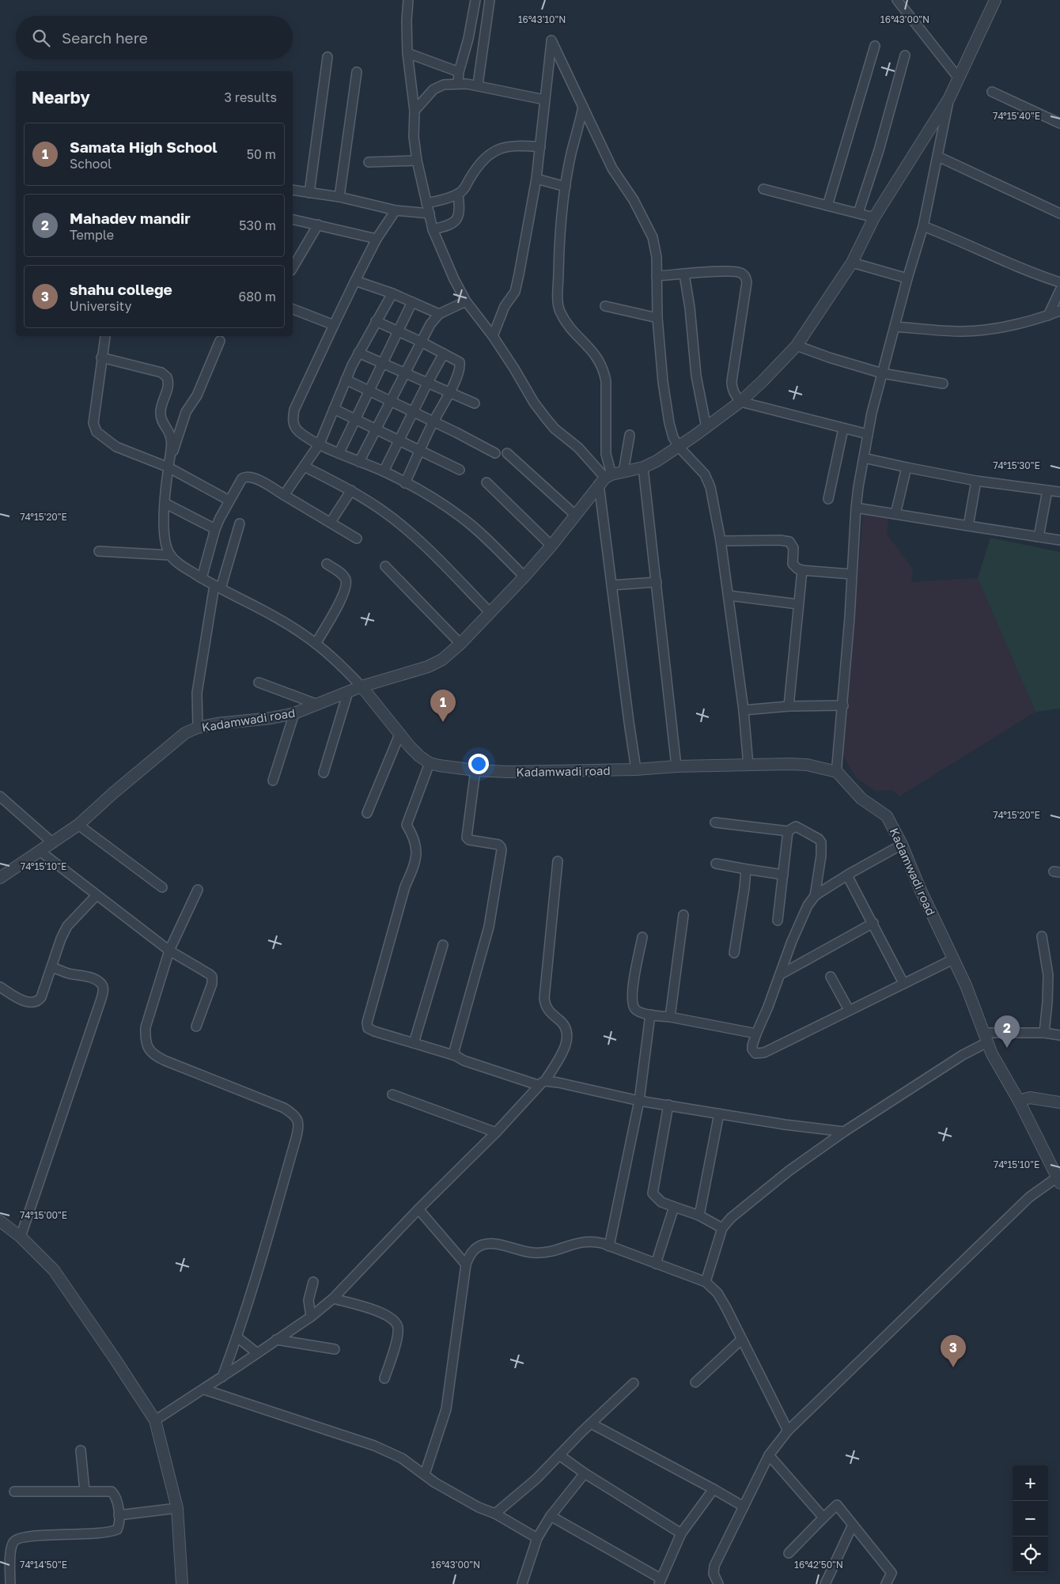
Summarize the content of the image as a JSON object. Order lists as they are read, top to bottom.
{
  "streets": {
    "street": ["Kadamwadi road"]
  },
  "page": {
    "search": "Search here",
    "heading": ["Nearby", "3 results"],
    "list": [
      {
        "mark": "1",
        "name": "Samata High School",
        "note": "School",
        "value": "50 m"
      },
      {
        "mark": "2",
        "name": "Mahadev mandir",
        "note": "Temple",
        "value": "530 m"
      },
      {
        "mark": "3",
        "name": "shahu college",
        "note": "University",
        "value": "680 m"
      }
    ],
    "pins": ["1", "2", "3"],
    "map_buttons": ["+", "−"]
  },
  "coordinates": [
    "16°43'10\"N",
    "16°43'00\"N",
    "74°15'40\"E",
    "74°15'30\"E",
    "74°15'20\"E",
    "74°15'10\"E",
    "74°15'00\"E",
    "16°42'50\"N",
    "74°14'50\"E"
  ]
}
